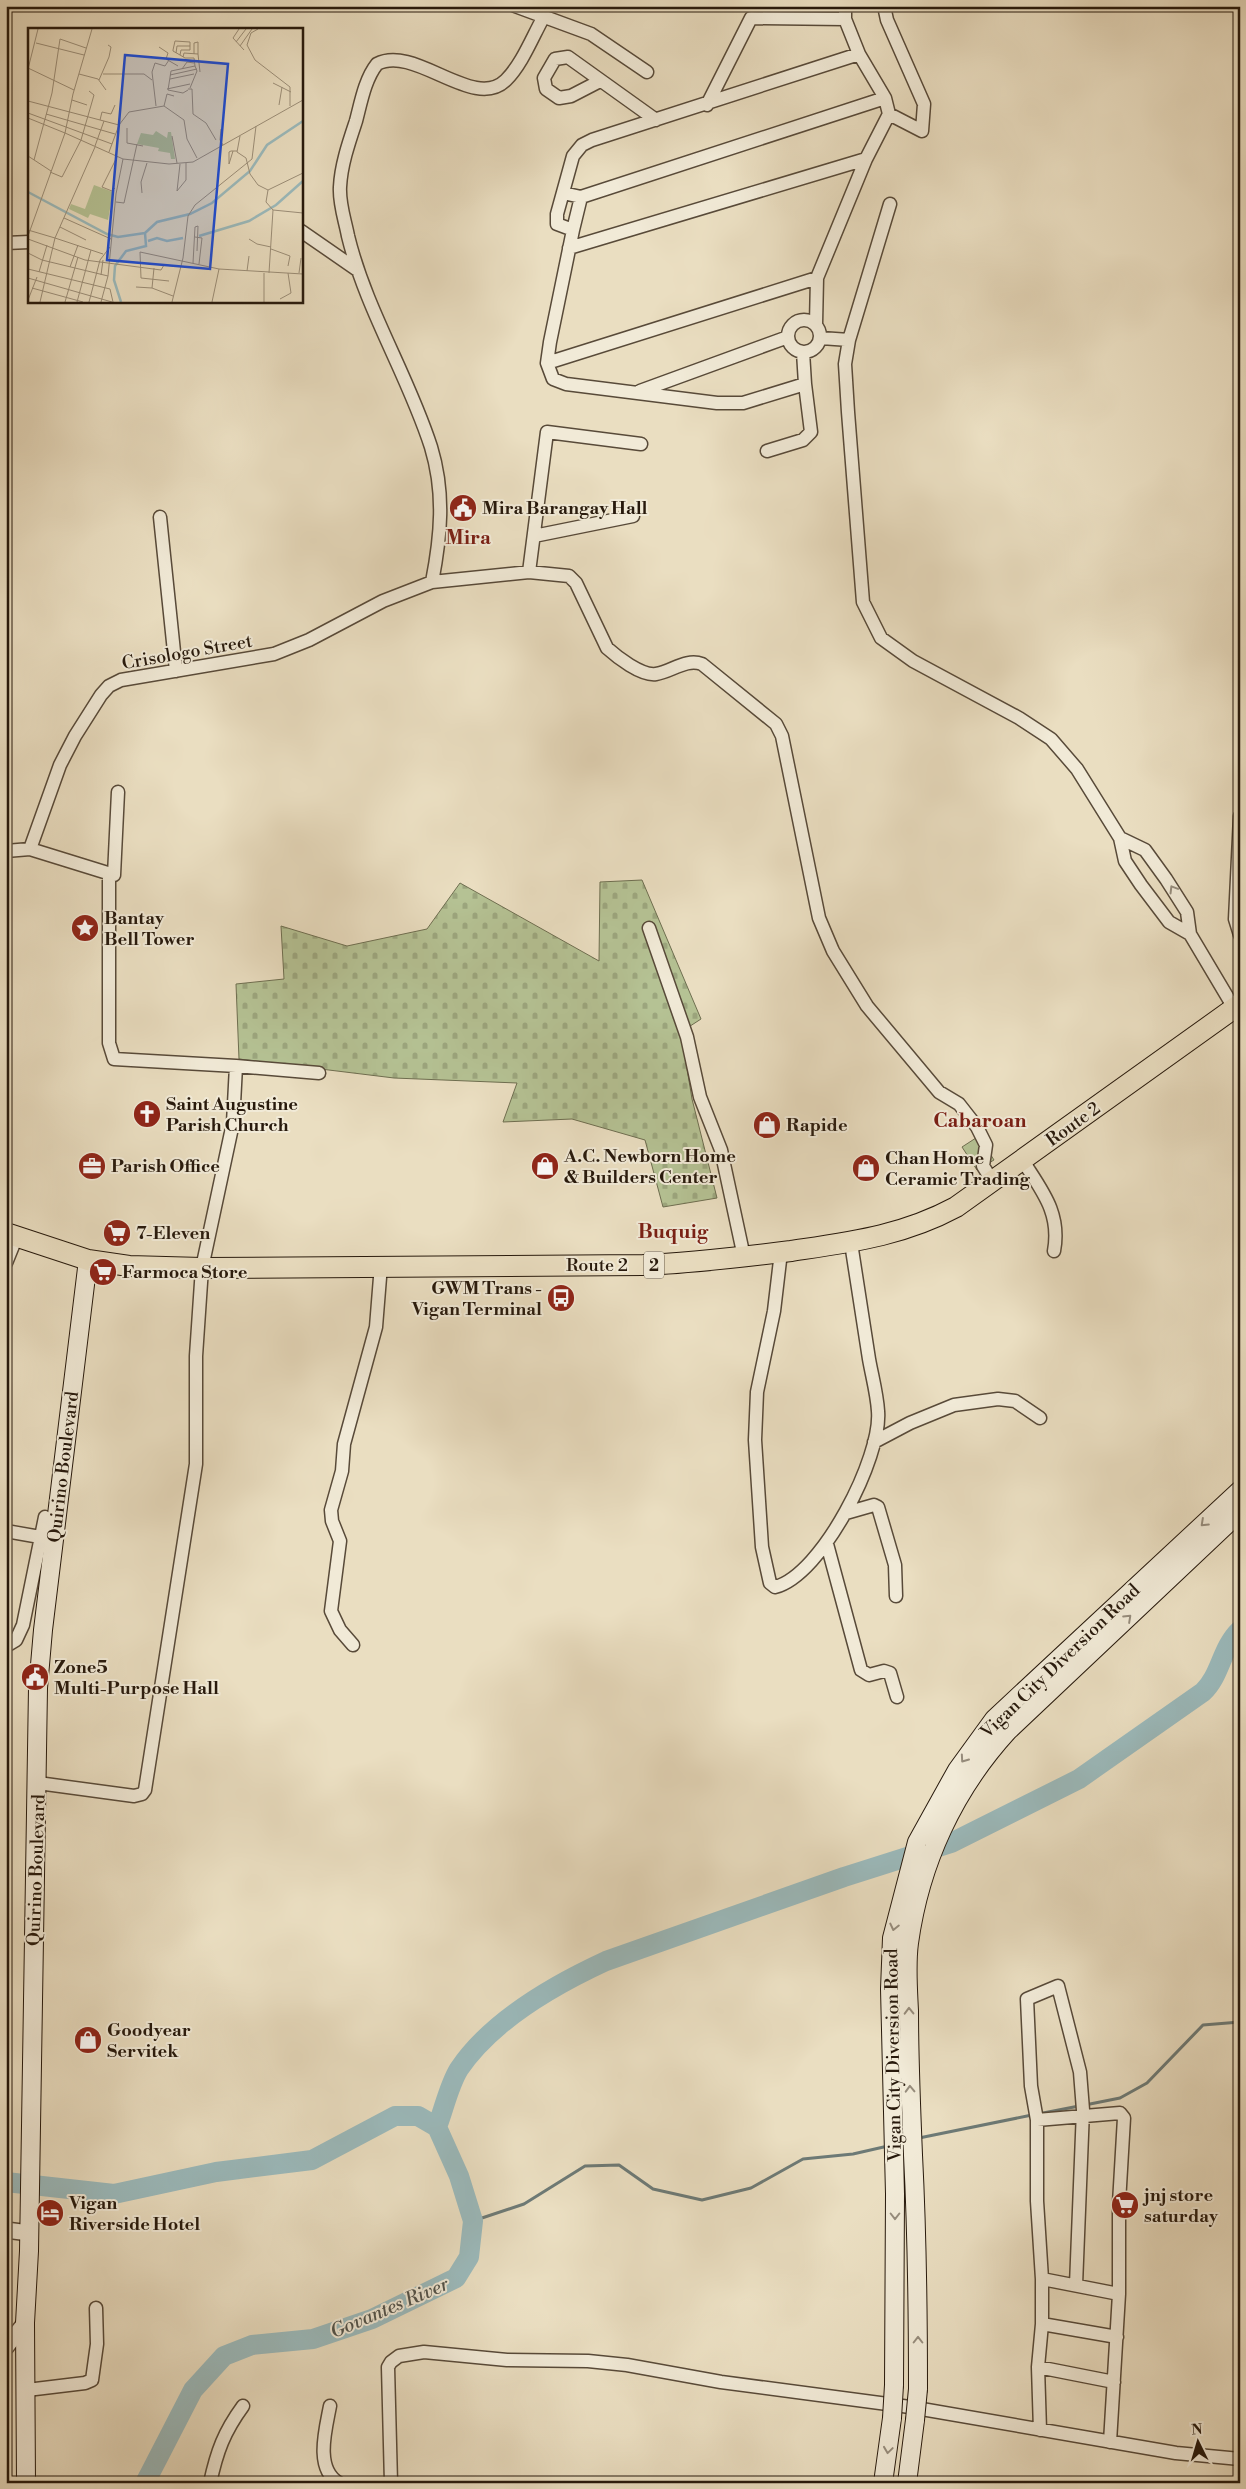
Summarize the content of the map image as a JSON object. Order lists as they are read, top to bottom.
{
  "streets": {
    "highway": ["Route 2", "2"],
    "main road": ["Quirino Boulevard", "Vigan City Diversion Road"],
    "street": ["Crisologo Street"]
  },
  "crossings": [
    ["Crisologo Street", "Route 2"],
    ["Route 2", "Quirino Boulevard"]
  ],
  "districts": ["Mira", "Cabaroan", "Buquig"],
  "water": ["Govantes River"],
  "places": {
    "public building": ["Mira Barangay Hall", "Zone5 Multi-Purpose Hall"],
    "place": ["Bantay Bell Tower"],
    "church": ["Saint Augustine Parish Church"],
    "shop": [
      "Rapide",
      "A.C. Newborn Home & Builders Center",
      "Chan Home Ceramic Trading",
      "Goodyear Servitek"
    ],
    "office": ["Parish Office"],
    "supermarket": ["7-Eleven", "Farmoca Store", "jnj store saturday"],
    "bus stop": ["GWM Trans - Vigan Terminal"],
    "hotel": ["Vigan Riverside Hotel"]
  },
  "north": "top"
}
